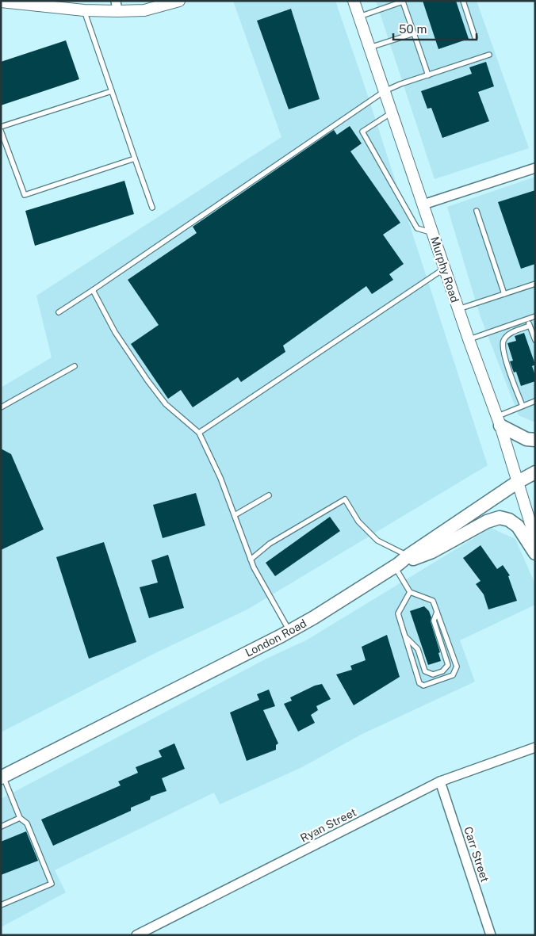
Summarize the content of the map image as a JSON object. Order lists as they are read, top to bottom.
{
  "streets": {
    "main road": ["London Road"],
    "street": ["Murphy Road", "Ryan Street", "Carr Street"]
  },
  "crossings": [
    ["Murphy Road", "London Road"],
    ["Ryan Street", "Carr Street"]
  ],
  "scale_bar": "50 m"
}
